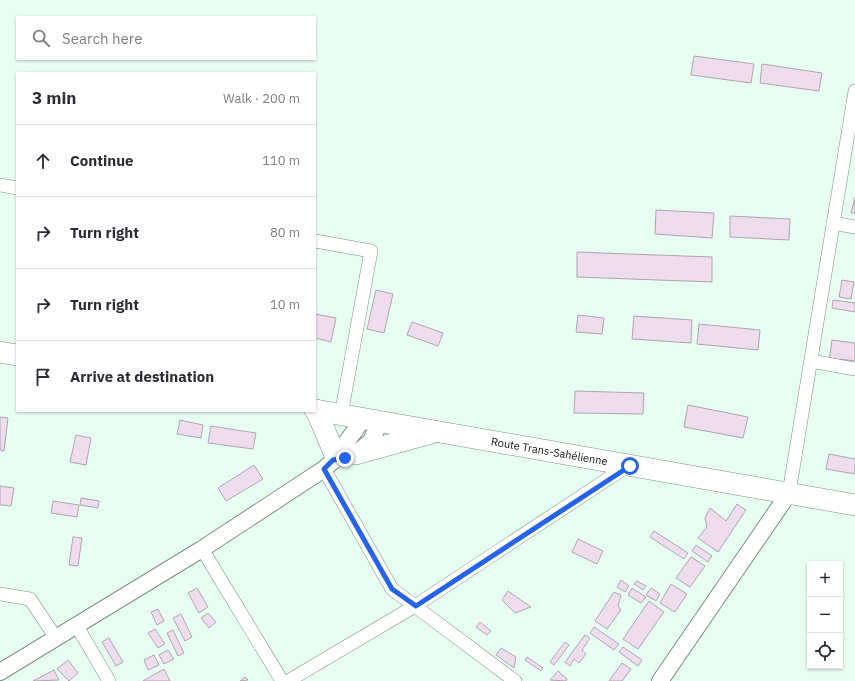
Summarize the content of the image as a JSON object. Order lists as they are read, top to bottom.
{
  "streets": {
    "highway": ["Route Trans-Sahélienne"]
  },
  "page": {
    "search": "Search here",
    "heading": ["3 min", "Walk · 200 m"],
    "list": [
      ["Continue", "110 m"],
      ["Turn right", "80 m"],
      ["Turn right", "10 m"],
      "Arrive at destination"
    ],
    "map_buttons": ["+", "−"]
  }
}
